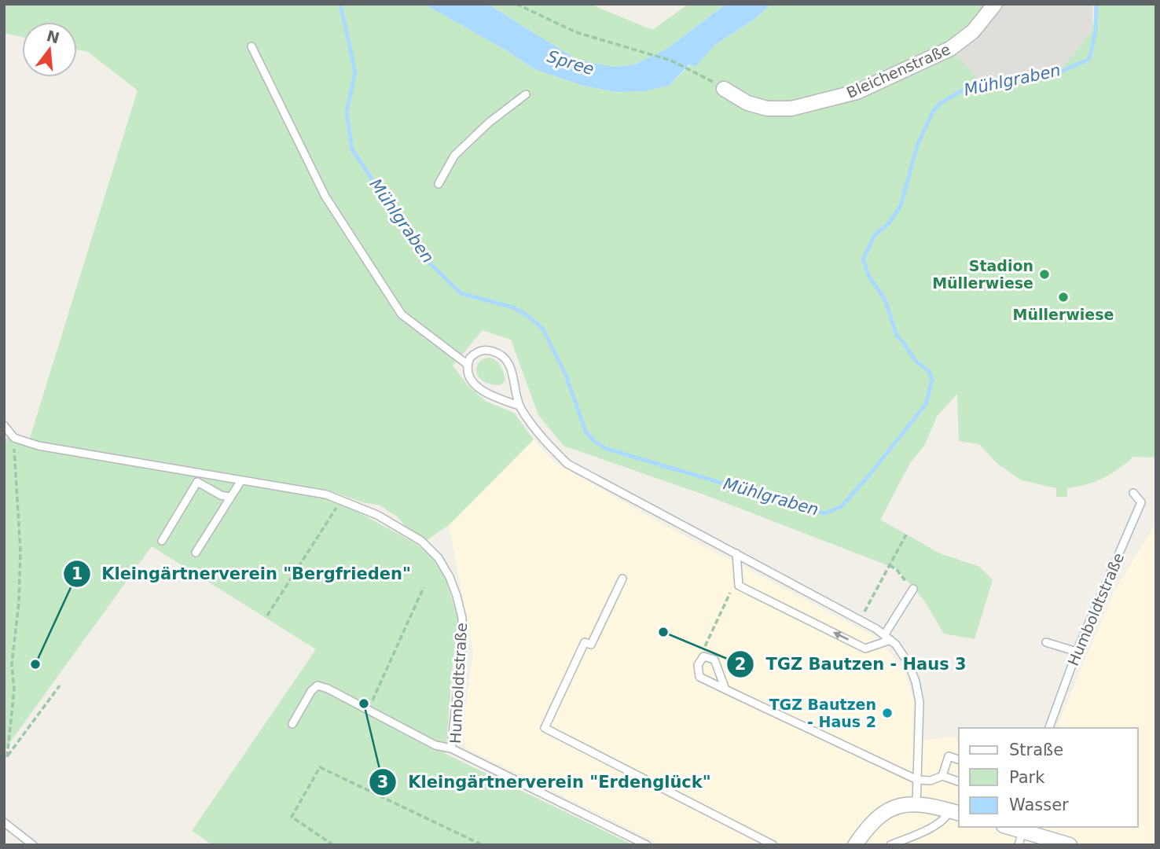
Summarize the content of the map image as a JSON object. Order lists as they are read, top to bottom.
{
  "streets": {
    "street": ["Bleichenstraße"],
    "lane": ["Humboldtstraße"]
  },
  "water": ["Spree", "Mühlgraben"],
  "places": [
    "Stadion Müllerwiese",
    "Müllerwiese",
    "TGZ Bautzen - Haus 3",
    "Kleingärtnerverein \"Bergfrieden\"",
    "Kleingärtnerverein \"Erdenglück\"",
    "TGZ Bautzen - Haus 2"
  ],
  "legend": ["Straße", "Park", "Wasser"],
  "north": "top"
}
